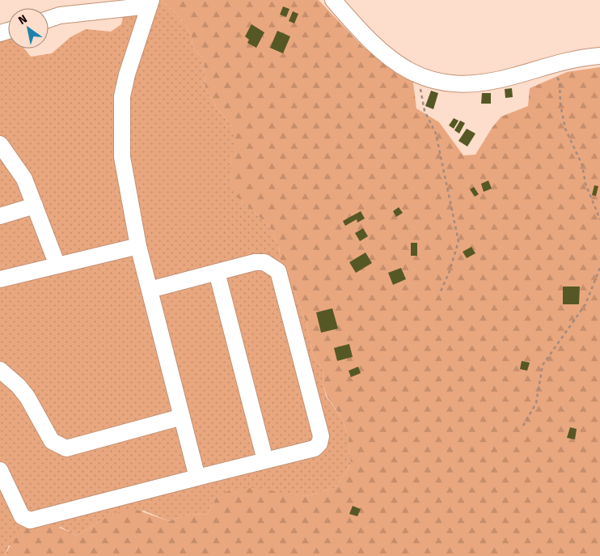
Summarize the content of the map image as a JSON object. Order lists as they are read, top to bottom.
{
  "north": "top left"
}
